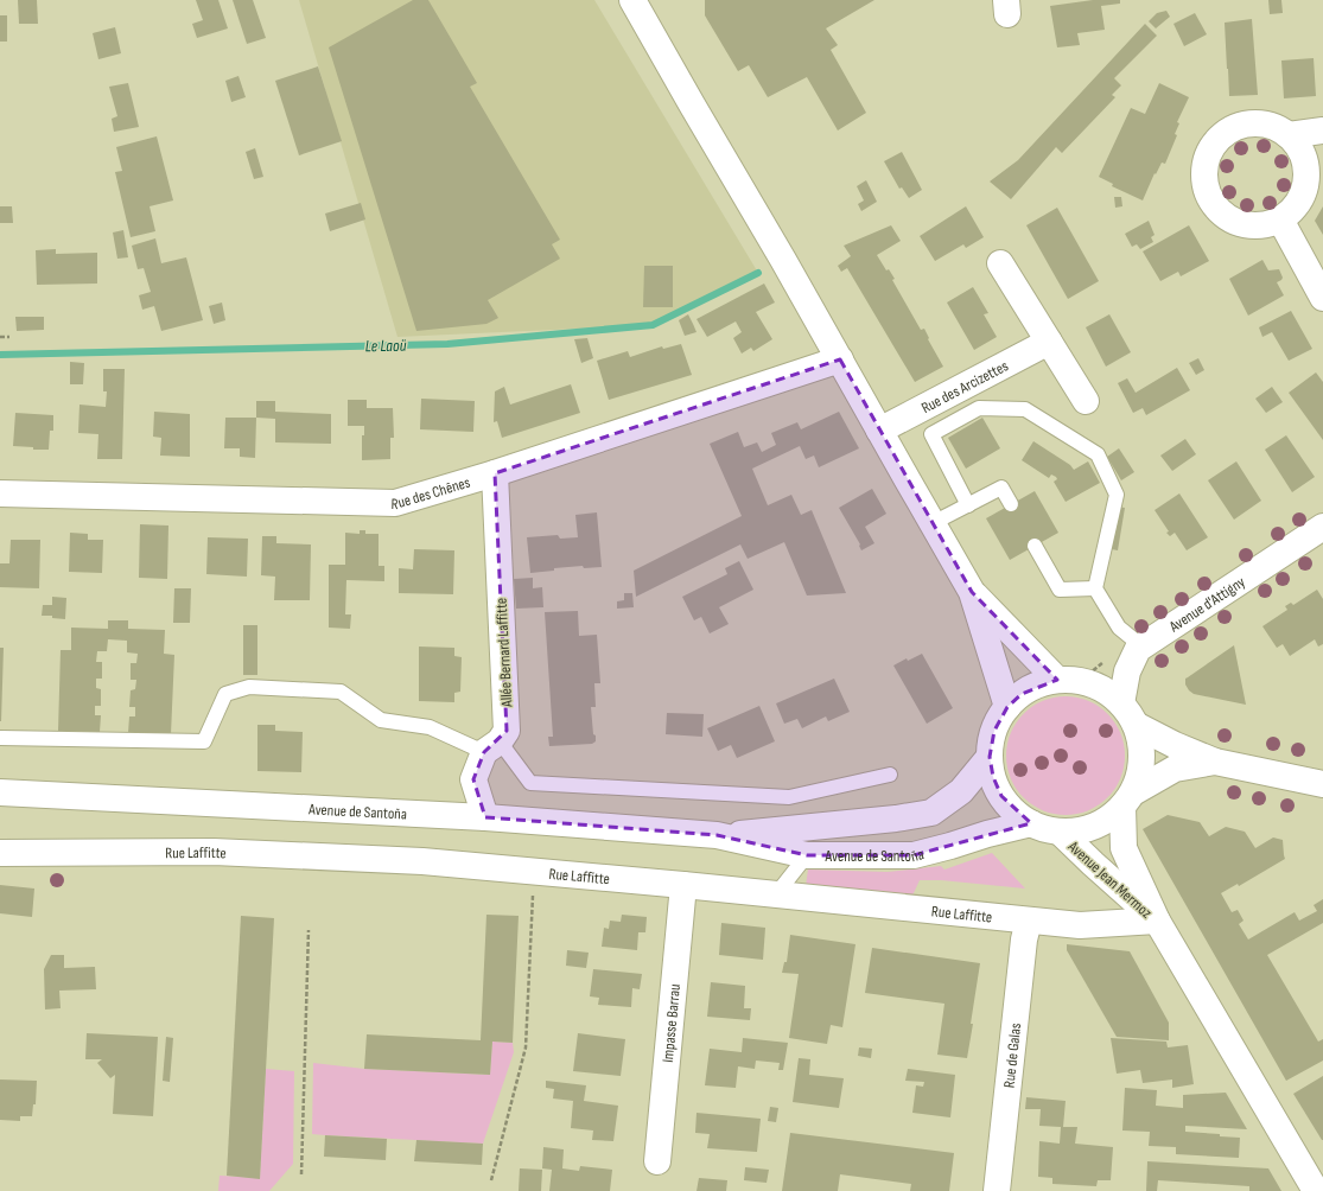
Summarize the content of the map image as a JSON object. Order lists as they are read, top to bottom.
{
  "streets": {
    "street": [
      "Rue des Arcizettes",
      "Rue des Chênes",
      "Avenue d'Attigny",
      "Allée Bernard Laffitte",
      "Avenue de Santoña",
      "Rue Laffitte",
      "Avenue Jean Mermoz",
      "Impasse Barrau",
      "Rue de Galas"
    ]
  },
  "crossings": [
    ["Rue des Chênes", "Allée Bernard Laffitte"],
    ["Allée Bernard Laffitte", "Avenue de Santoña"],
    ["Avenue de Santoña", "Avenue Jean Mermoz"],
    ["Rue Laffitte", "Avenue Jean Mermoz"],
    ["Rue Laffitte", "Impasse Barrau"],
    ["Rue Laffitte", "Rue de Galas"]
  ],
  "water": ["Le Laoü"]
}
